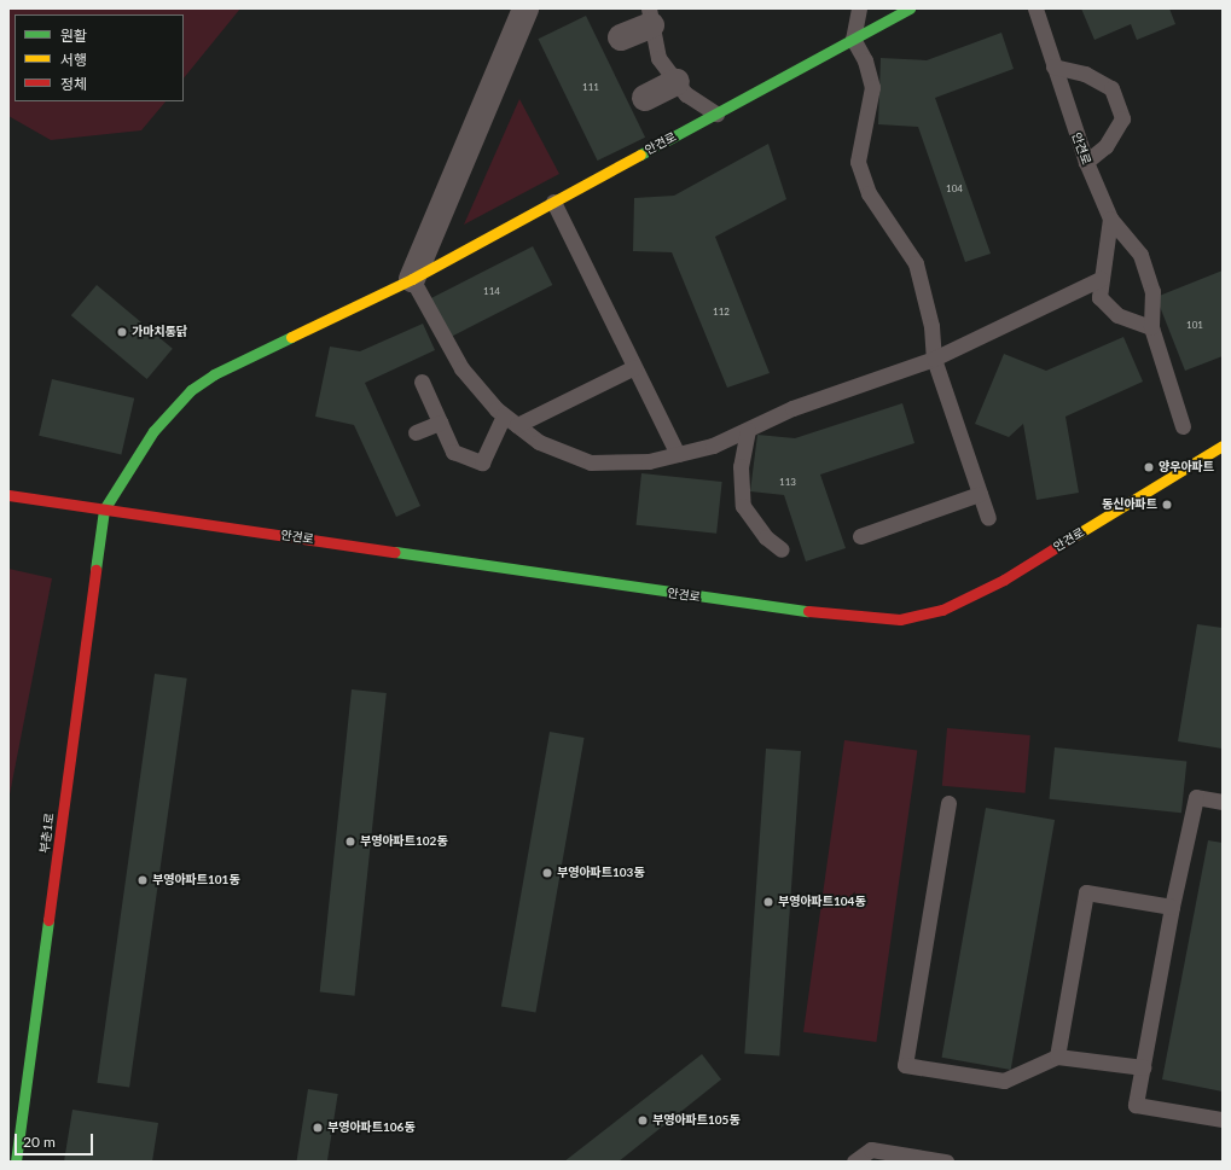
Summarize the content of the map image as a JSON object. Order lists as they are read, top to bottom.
{
  "streets": {
    "street": ["안견로", "부춘1로"]
  },
  "crossings": [
    ["안견로", "부춘1로"]
  ],
  "places": [
    "가마치통닭",
    "양우아파트",
    "동신아파트",
    "부영아파트102동",
    "부영아파트103동",
    "부영아파트101동",
    "부영아파트104동",
    "부영아파트105동",
    "부영아파트106동"
  ],
  "house_numbers": [
    "111",
    "104",
    "114",
    "112",
    "101",
    "113"
  ],
  "legend": ["원활", "서행", "정체"],
  "scale_bar": "20 m"
}
